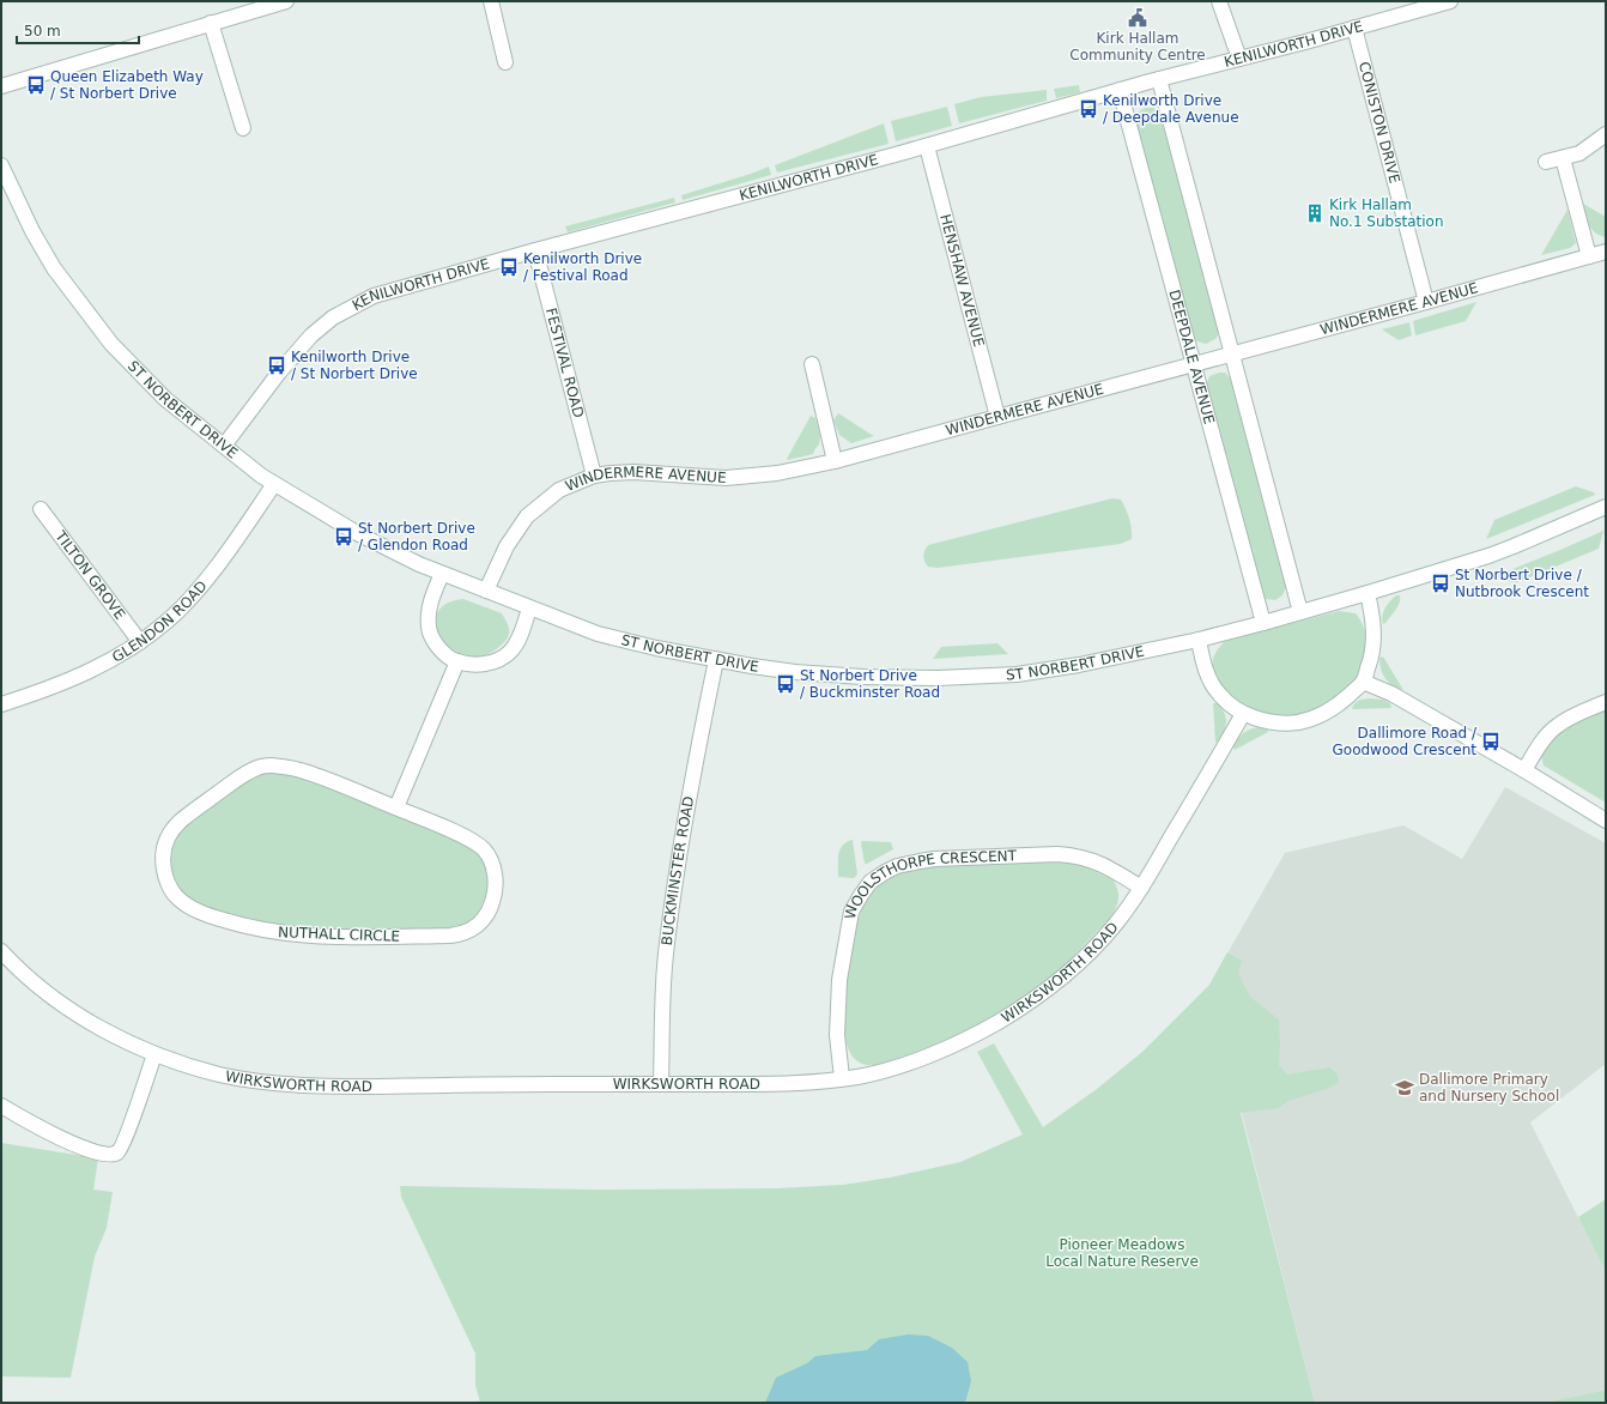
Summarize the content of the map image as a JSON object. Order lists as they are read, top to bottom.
{
  "streets": {
    "street": [
      "KENILWORTH DRIVE",
      "CONISTON DRIVE",
      "HENSHAW AVENUE",
      "WINDERMERE AVENUE",
      "DEEPDALE AVENUE",
      "FESTIVAL ROAD",
      "ST NORBERT DRIVE",
      "TILTON GROVE",
      "GLENDON ROAD",
      "BUCKMINSTER ROAD",
      "WOOLSTHORPE CRESCENT",
      "NUTHALL CIRCLE",
      "WIRKSWORTH ROAD"
    ]
  },
  "crossings": [
    ["KENILWORTH DRIVE", "CONISTON DRIVE"],
    ["KENILWORTH DRIVE", "HENSHAW AVENUE"],
    ["KENILWORTH DRIVE", "DEEPDALE AVENUE"],
    ["KENILWORTH DRIVE", "FESTIVAL ROAD"],
    ["KENILWORTH DRIVE", "ST NORBERT DRIVE"],
    ["CONISTON DRIVE", "WINDERMERE AVENUE"],
    ["HENSHAW AVENUE", "WINDERMERE AVENUE"],
    ["WINDERMERE AVENUE", "DEEPDALE AVENUE"],
    ["WINDERMERE AVENUE", "FESTIVAL ROAD"],
    ["WINDERMERE AVENUE", "ST NORBERT DRIVE"],
    ["DEEPDALE AVENUE", "ST NORBERT DRIVE"],
    ["ST NORBERT DRIVE", "GLENDON ROAD"],
    ["ST NORBERT DRIVE", "BUCKMINSTER ROAD"],
    ["TILTON GROVE", "GLENDON ROAD"],
    ["BUCKMINSTER ROAD", "WIRKSWORTH ROAD"],
    ["WOOLSTHORPE CRESCENT", "WIRKSWORTH ROAD"]
  ],
  "parks": ["Pioneer Meadows Local Nature Reserve"],
  "places": {
    "public building": ["Kirk Hallam Community Centre"],
    "bus stop": [
      "Queen Elizabeth Way / St Norbert Drive",
      "Kenilworth Drive / Deepdale Avenue",
      "Kenilworth Drive / Festival Road",
      "Kenilworth Drive / St Norbert Drive",
      "St Norbert Drive / Glendon Road",
      "St Norbert Drive / Nutbrook Crescent",
      "St Norbert Drive / Buckminster Road",
      "Dallimore Road / Goodwood Crescent"
    ],
    "building": ["Kirk Hallam No.1 Substation"],
    "school or university": ["Dallimore Primary and Nursery School"]
  },
  "scale_bar": "50 m"
}
